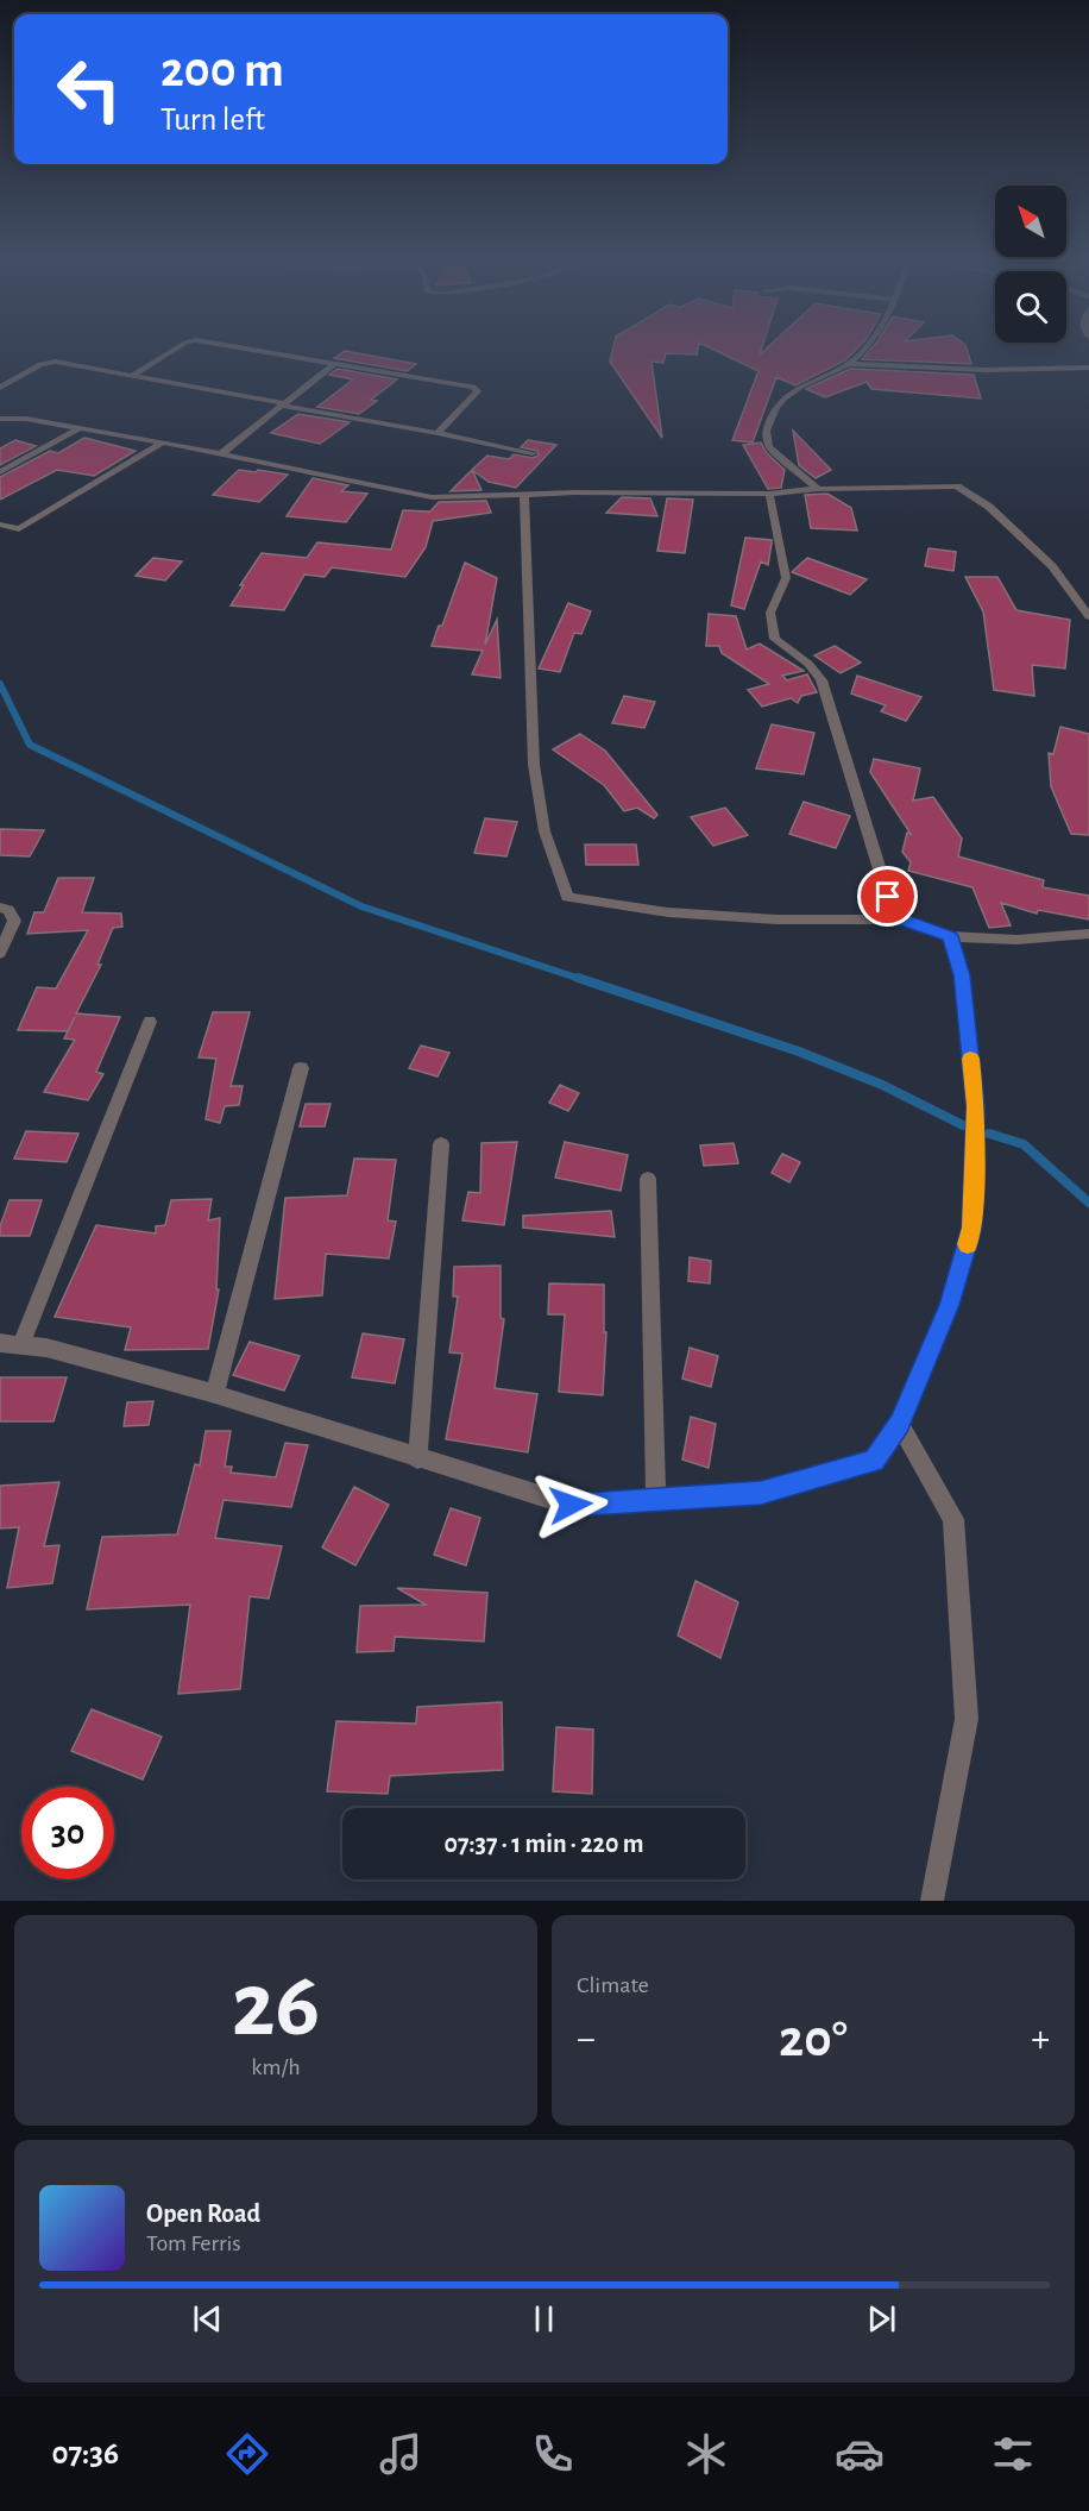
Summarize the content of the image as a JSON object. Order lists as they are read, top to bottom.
{
  "north": "top left",
  "page": {
    "turn": ["200 m", "Turn left"],
    "limit": "30",
    "trip": "07:37 · 1 min · 220 m",
    "tile": [
      ["26", "km/h"],
      "Climate"
    ],
    "heat": ["−", "20°", "+"],
    "song": ["Open Road", "Tom Ferris"],
    "tabs": "07:36"
  }
}
